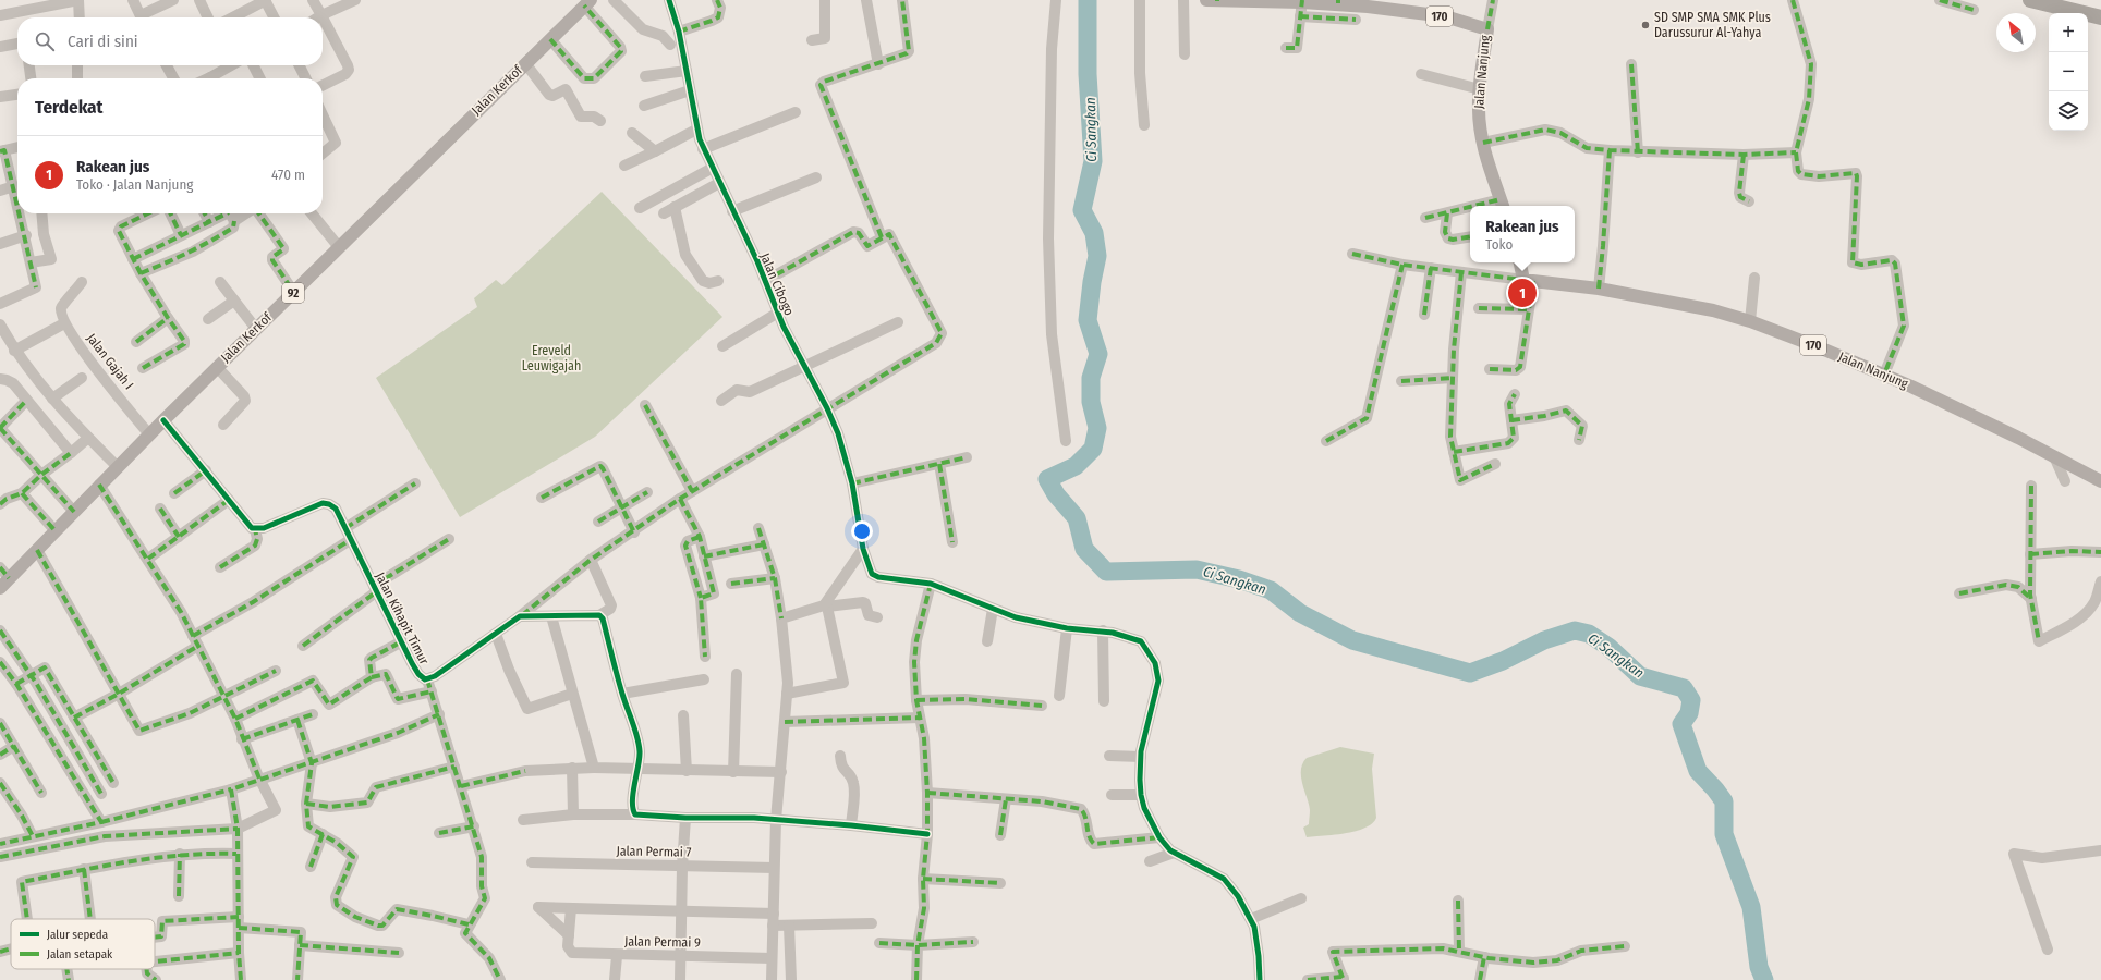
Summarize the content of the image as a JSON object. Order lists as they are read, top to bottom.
{
  "streets": {
    "main road": [
      "170",
      "Jalan Nanjung",
      "Jalan Kerkof",
      "92"
    ],
    "street": [
      "Jalan Cibogo",
      "Jalan Gajah I",
      "Jalan Kihapit Timur",
      "Jalan Permai 7",
      "Jalan Permai 9"
    ]
  },
  "crossings": [
    ["Jalan Kerkof", "Jalan Gajah I"],
    ["Jalan Cibogo", "Jalan Kihapit Timur"]
  ],
  "water": ["Ci Sangkan"],
  "parks": ["Ereveld Leuwigajah"],
  "places": ["SD SMP SMA SMK Plus Darussurur Al-Yahya"],
  "legend": ["Jalur sepeda", "Jalan setapak"],
  "north": "top left",
  "page": {
    "map_buttons": ["+", "−"],
    "search": "Cari di sini",
    "heading": "Terdekat",
    "list": [
      {
        "mark": "1",
        "name": "Rakean jus",
        "note": "Toko · Jalan Nanjung",
        "value": "470 m"
      }
    ],
    "popup": ["Rakean jus", "Toko"],
    "pins": "1"
  }
}
